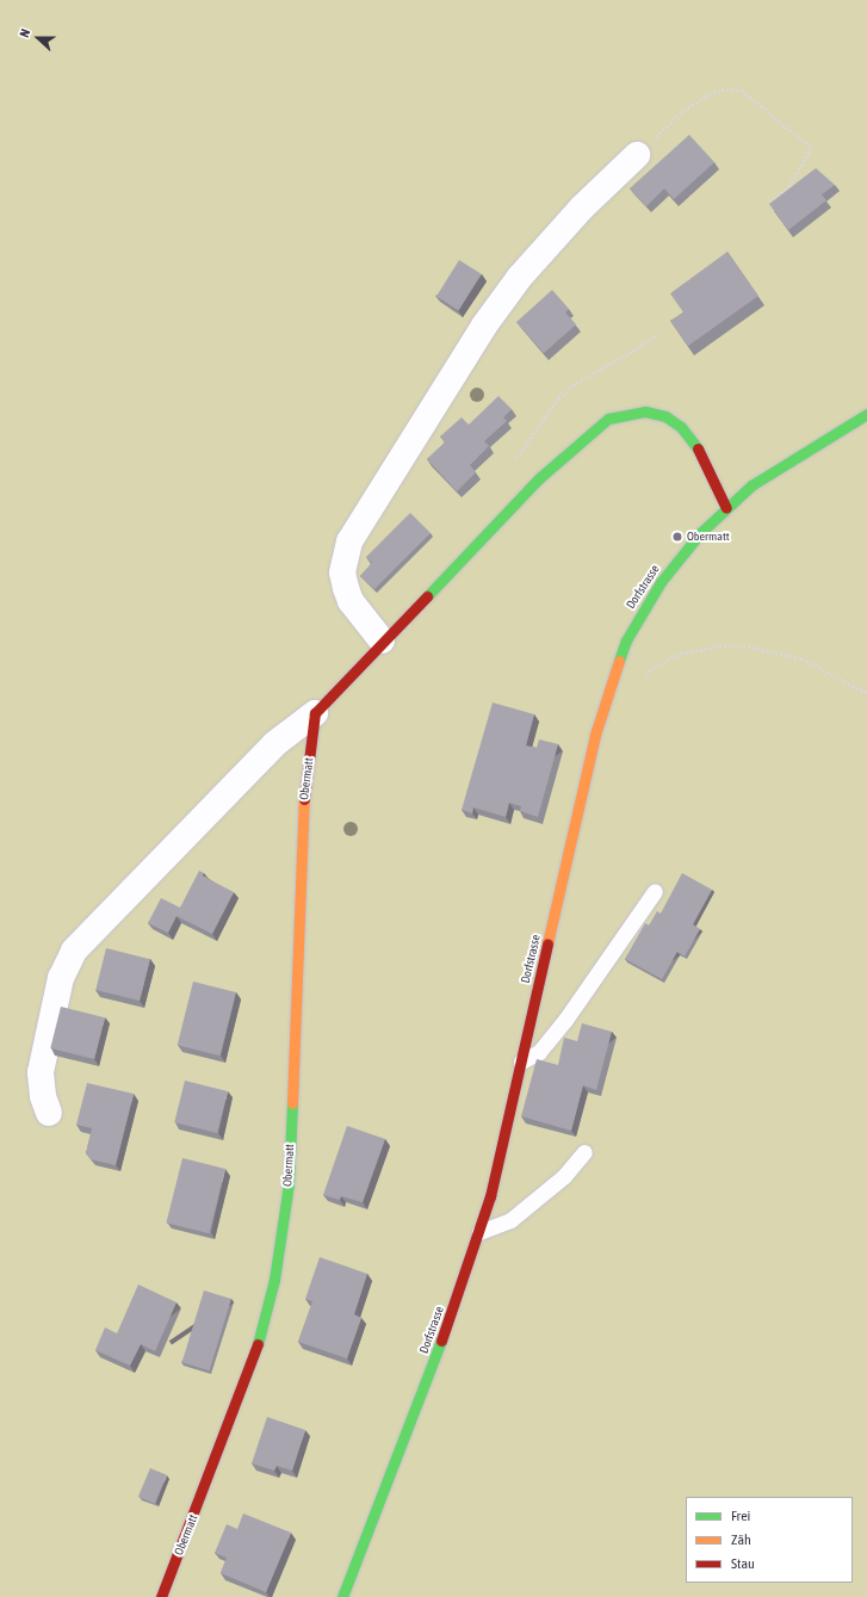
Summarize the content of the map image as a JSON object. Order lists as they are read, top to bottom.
{
  "streets": {
    "street": ["Dorfstrasse", "Obermatt"]
  },
  "places": ["Obermatt"],
  "legend": ["Frei", "Zäh", "Stau"],
  "north": "left"
}
